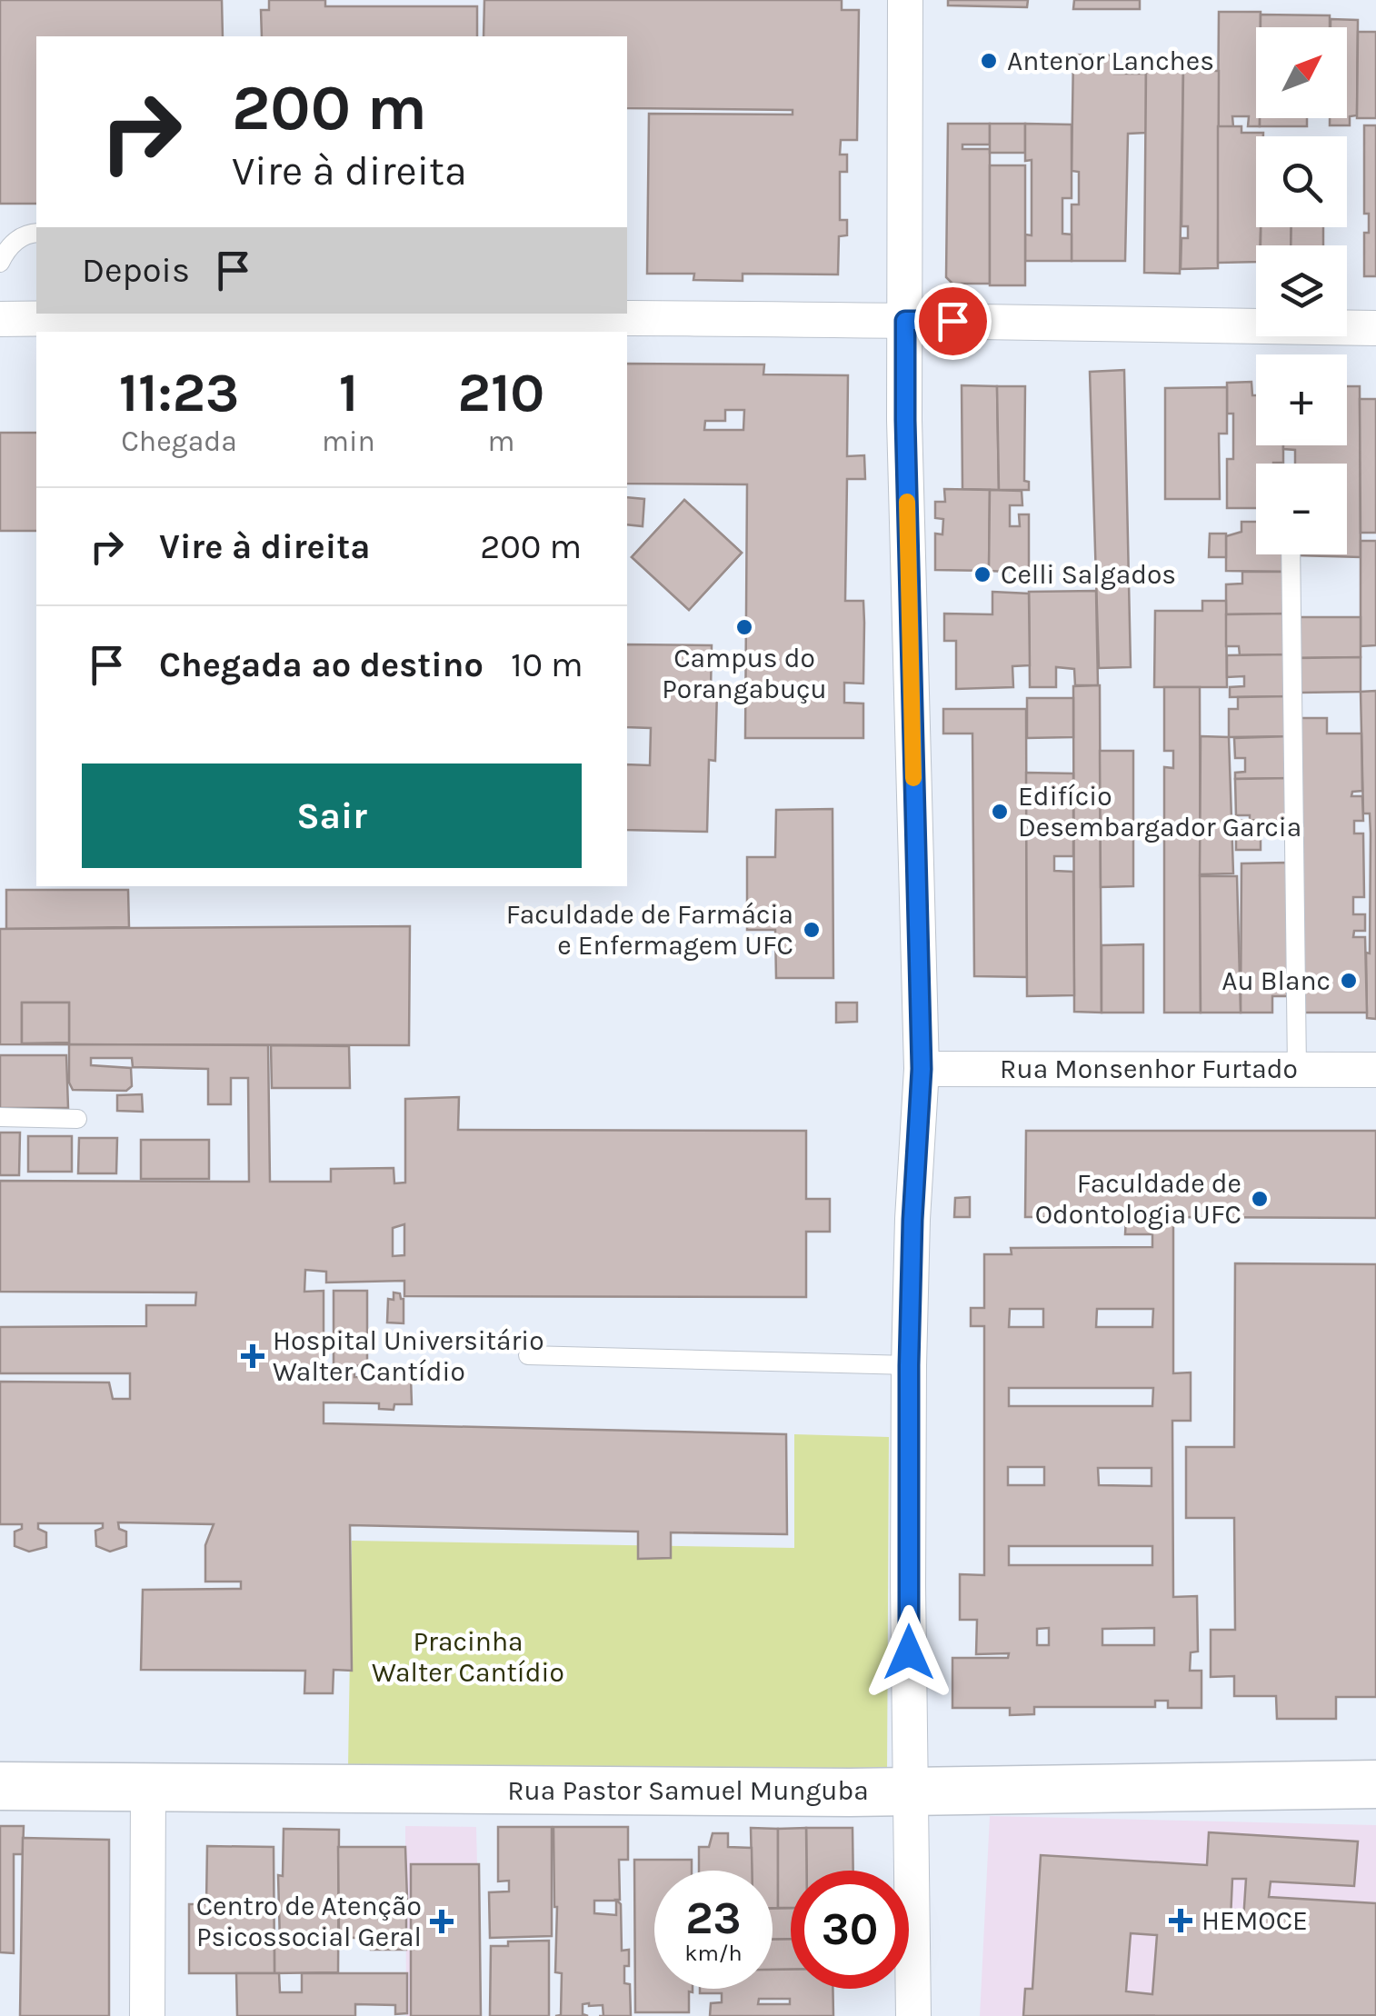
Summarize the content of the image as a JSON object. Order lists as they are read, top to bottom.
{
  "streets": {
    "street": ["Rua Monsenhor Furtado", "Rua Pastor Samuel Munguba"]
  },
  "parks": ["Pracinha Walter Cantídio"],
  "places": {
    "other": [
      "Antenor Lanches",
      "Celli Salgados",
      "Campus do Porangabuçu",
      "Edifício Desembargador Garcia",
      "Faculdade de Farmácia e Enfermagem UFC",
      "Au Blanc",
      "Faculdade de Odontologia UFC"
    ],
    "health": ["Hospital Universitário Walter Cantídio", "HEMOCE", "Centro de Atenção Psicossocial Geral"]
  },
  "north": "top right",
  "page": {
    "map_buttons": ["+", "−"],
    "turn": ["200 m", "Vire à direita"],
    "then": "Depois",
    "eta": [
      "11:23",
      "Chegada",
      "1",
      "min",
      "210",
      "m"
    ],
    "list": [
      {
        "name": "Vire à direita",
        "value": "200 m"
      },
      {
        "name": "Chegada ao destino",
        "value": "10 m"
      }
    ],
    "buttons": "Sair",
    "speed": "23 km/h",
    "limit": "30"
  }
}
